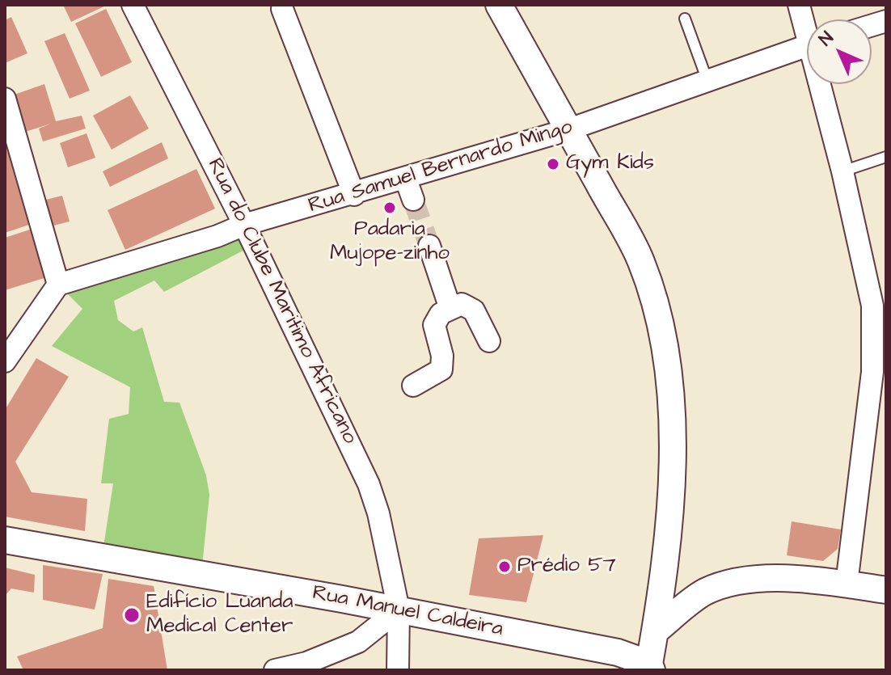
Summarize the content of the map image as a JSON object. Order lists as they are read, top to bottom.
{
  "streets": {
    "street": ["Rua Samuel Bernardo Mingo", "Rua do Clube Maritimo Africano", "Rua Manuel Caldeira"]
  },
  "crossings": [
    ["Rua Samuel Bernardo Mingo", "Rua do Clube Maritimo Africano"],
    ["Rua do Clube Maritimo Africano", "Rua Manuel Caldeira"]
  ],
  "places": [
    "Gym Kids",
    "Padaria Mujope-zinho",
    "Prédio 57",
    "Edifício Luanda Medical Center"
  ],
  "north": "top left"
}
